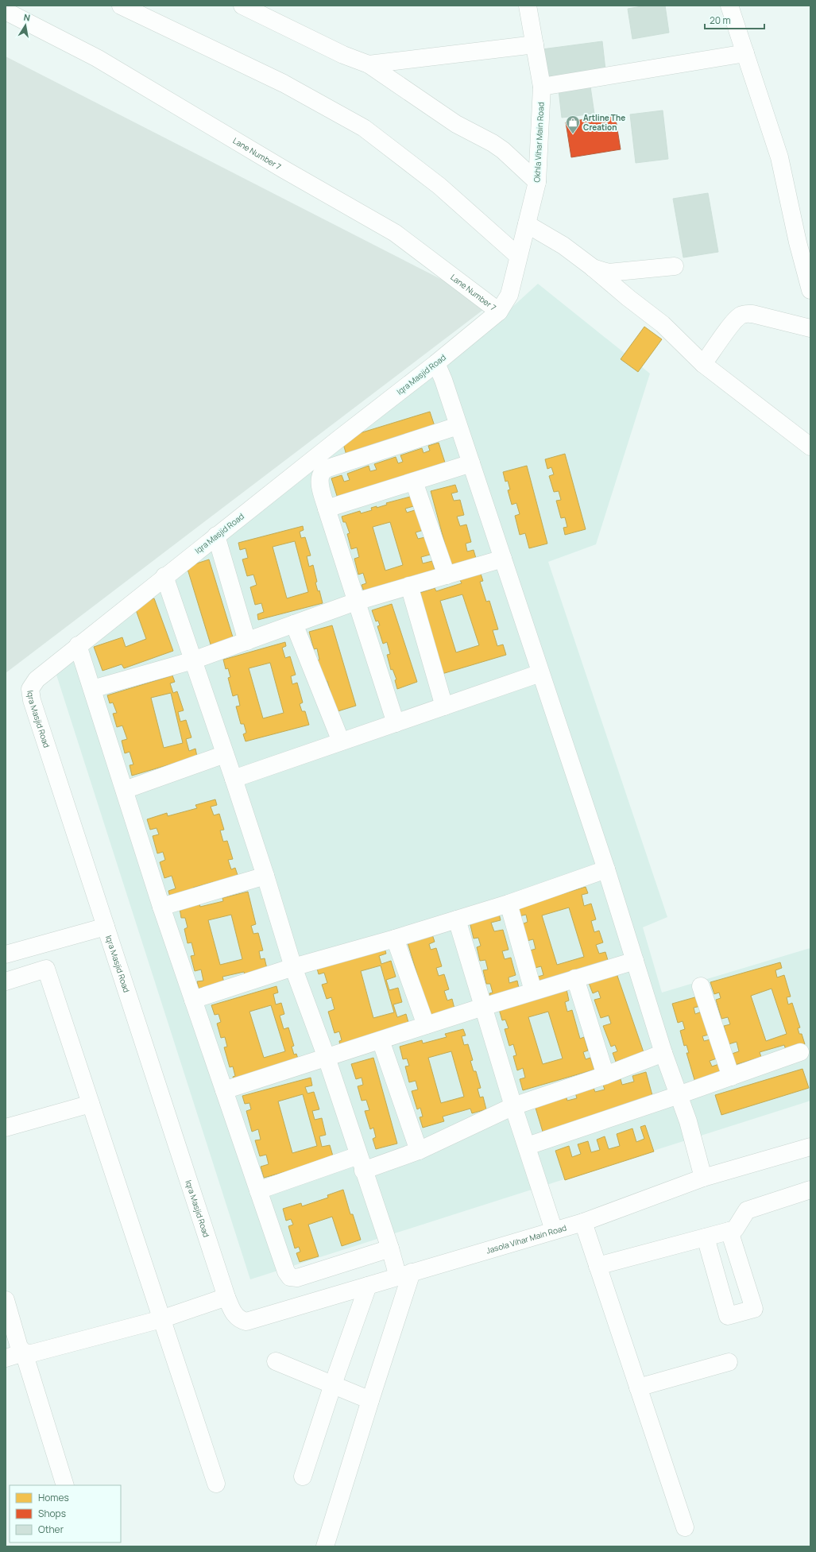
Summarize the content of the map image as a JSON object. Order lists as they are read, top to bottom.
{
  "streets": {
    "street": [
      "Okhla Vihar Main Road",
      "Lane Number 7",
      "Iqra Masjid Road",
      "Jasola Vihar Main Road"
    ]
  },
  "crossings": [
    ["Okhla Vihar Main Road", "Lane Number 7"],
    ["Okhla Vihar Main Road", "Iqra Masjid Road"],
    ["Lane Number 7", "Iqra Masjid Road"],
    ["Iqra Masjid Road", "Jasola Vihar Main Road"]
  ],
  "places": {
    "shop": ["Artline The Creation"]
  },
  "legend": ["Homes", "Shops", "Other"],
  "scale_bar": "20 m",
  "north": "top"
}
